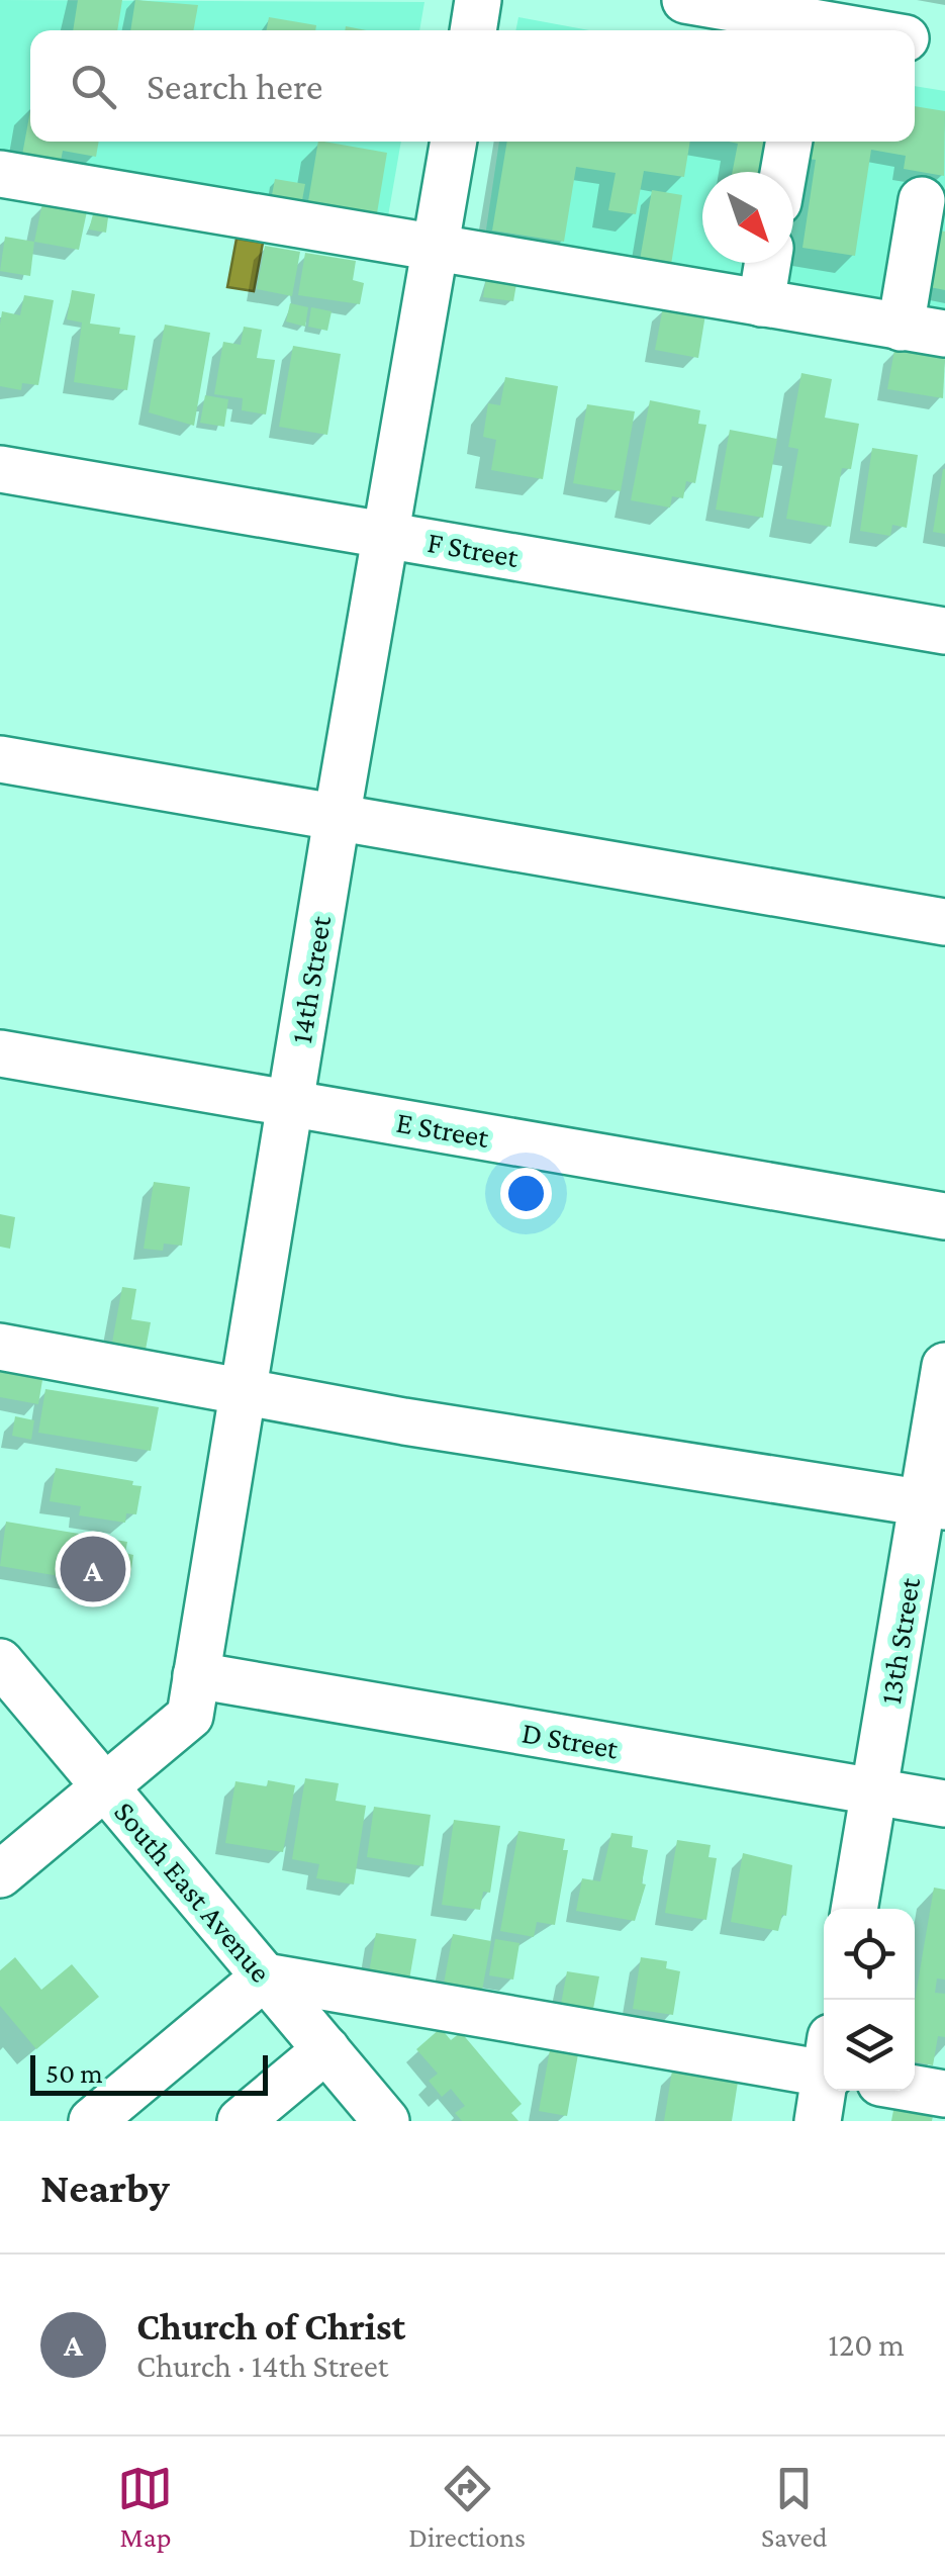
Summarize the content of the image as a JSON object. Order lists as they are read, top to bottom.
{
  "streets": {
    "street": [
      "F Street",
      "14th Street",
      "E Street",
      "13th Street",
      "D Street",
      "South East Avenue"
    ]
  },
  "crossings": [
    ["F Street", "14th Street"],
    ["14th Street", "E Street"],
    ["14th Street", "D Street"],
    ["14th Street", "South East Avenue"],
    ["13th Street", "D Street"]
  ],
  "scale_bar": "50 m",
  "north": "bottom right",
  "page": {
    "search": "Search here",
    "pins": "A",
    "scale": "50 m",
    "heading": "Nearby",
    "list": [
      {
        "mark": "A",
        "name": "Church of Christ",
        "note": "Church · 14th Street",
        "value": "120 m"
      }
    ],
    "nav": ["Map", "Directions", "Saved"]
  }
}
